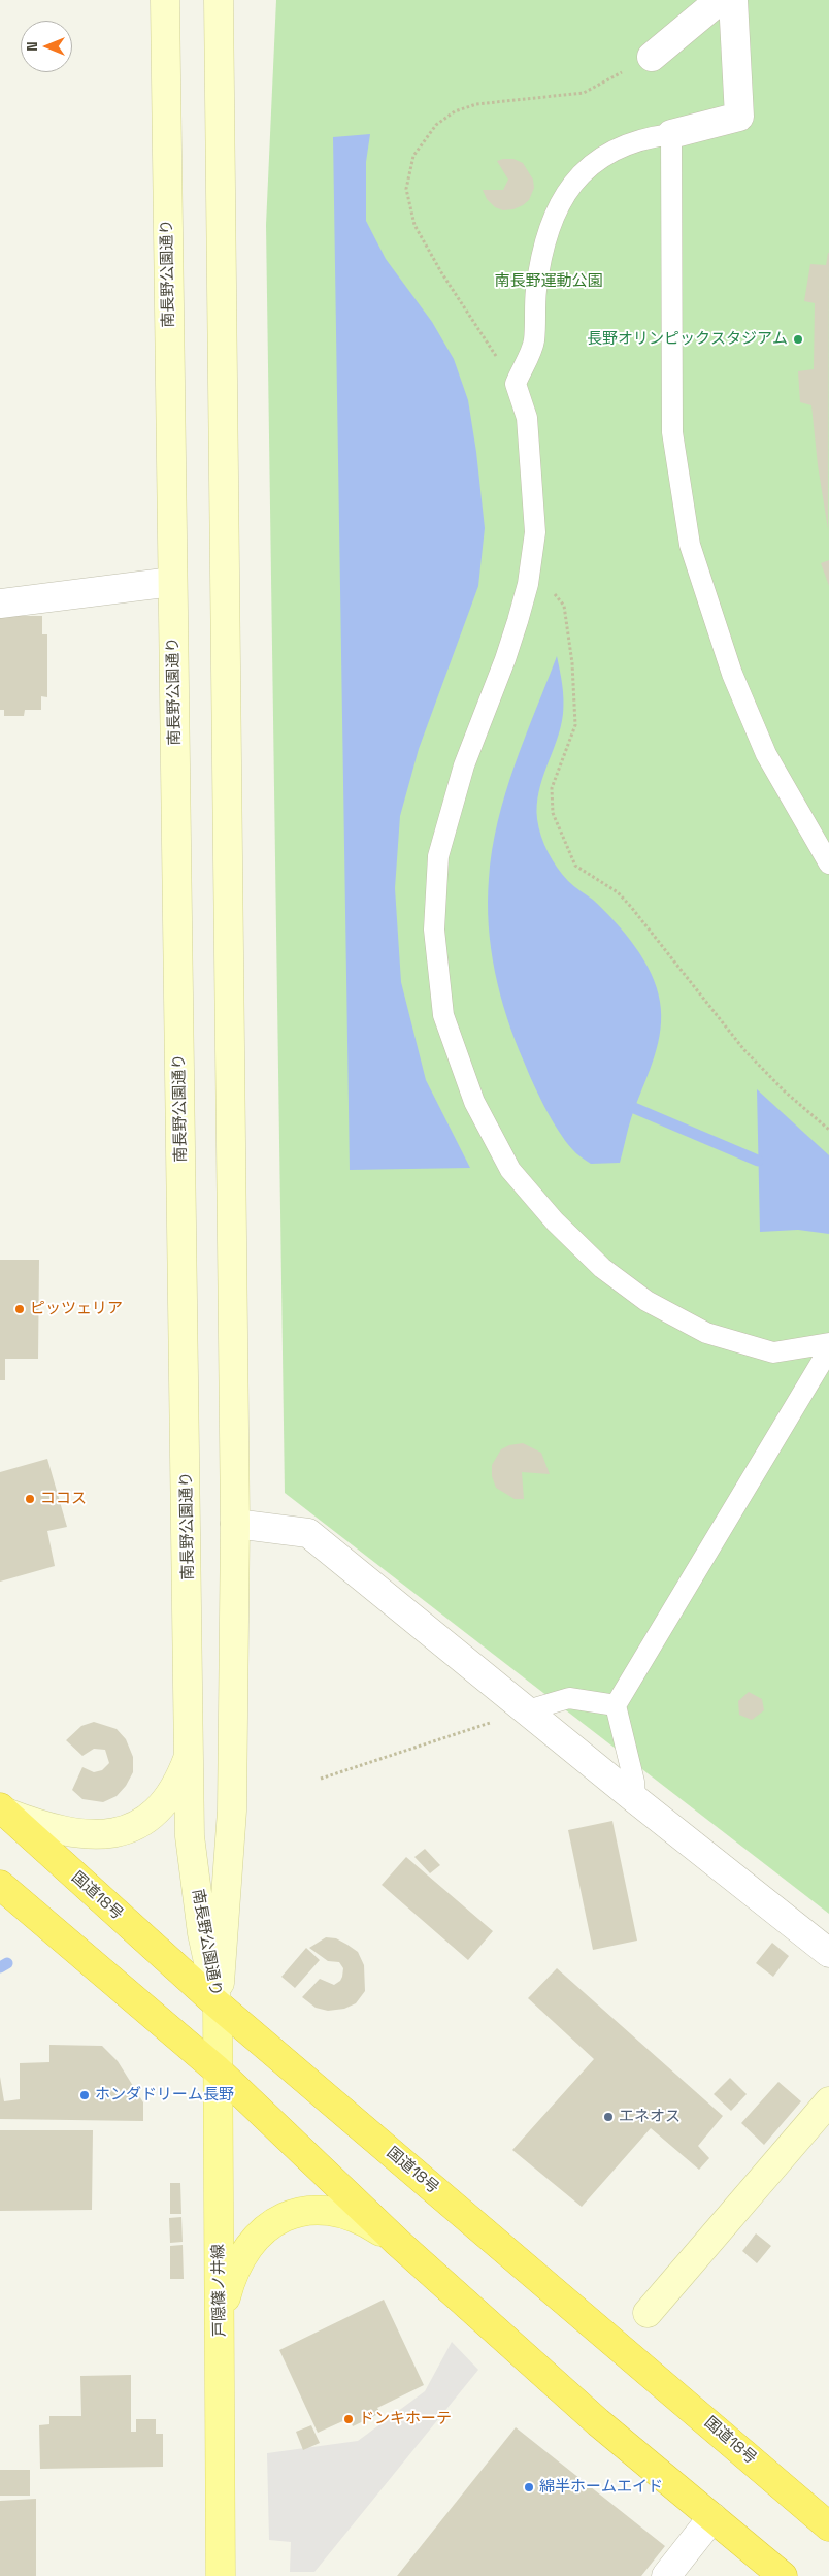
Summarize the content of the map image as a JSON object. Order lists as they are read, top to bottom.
{
  "streets": {
    "highway": ["国道18号"],
    "main road": ["戸隠篠ノ井線"],
    "street": ["南長野公園通り"]
  },
  "crossings": [
    ["南長野公園通り", "国道18号"],
    ["南長野公園通り", "戸隠篠ノ井線"],
    ["国道18号", "戸隠篠ノ井線"]
  ],
  "parks": ["南長野運動公園"],
  "places": [
    "長野オリンピックスタジアム",
    "ピッツェリア",
    "ココス",
    "ホンダドリーム長野",
    "エネオス",
    "ドンキホーテ",
    "綿半ホームエイド"
  ],
  "north": "left"
}
